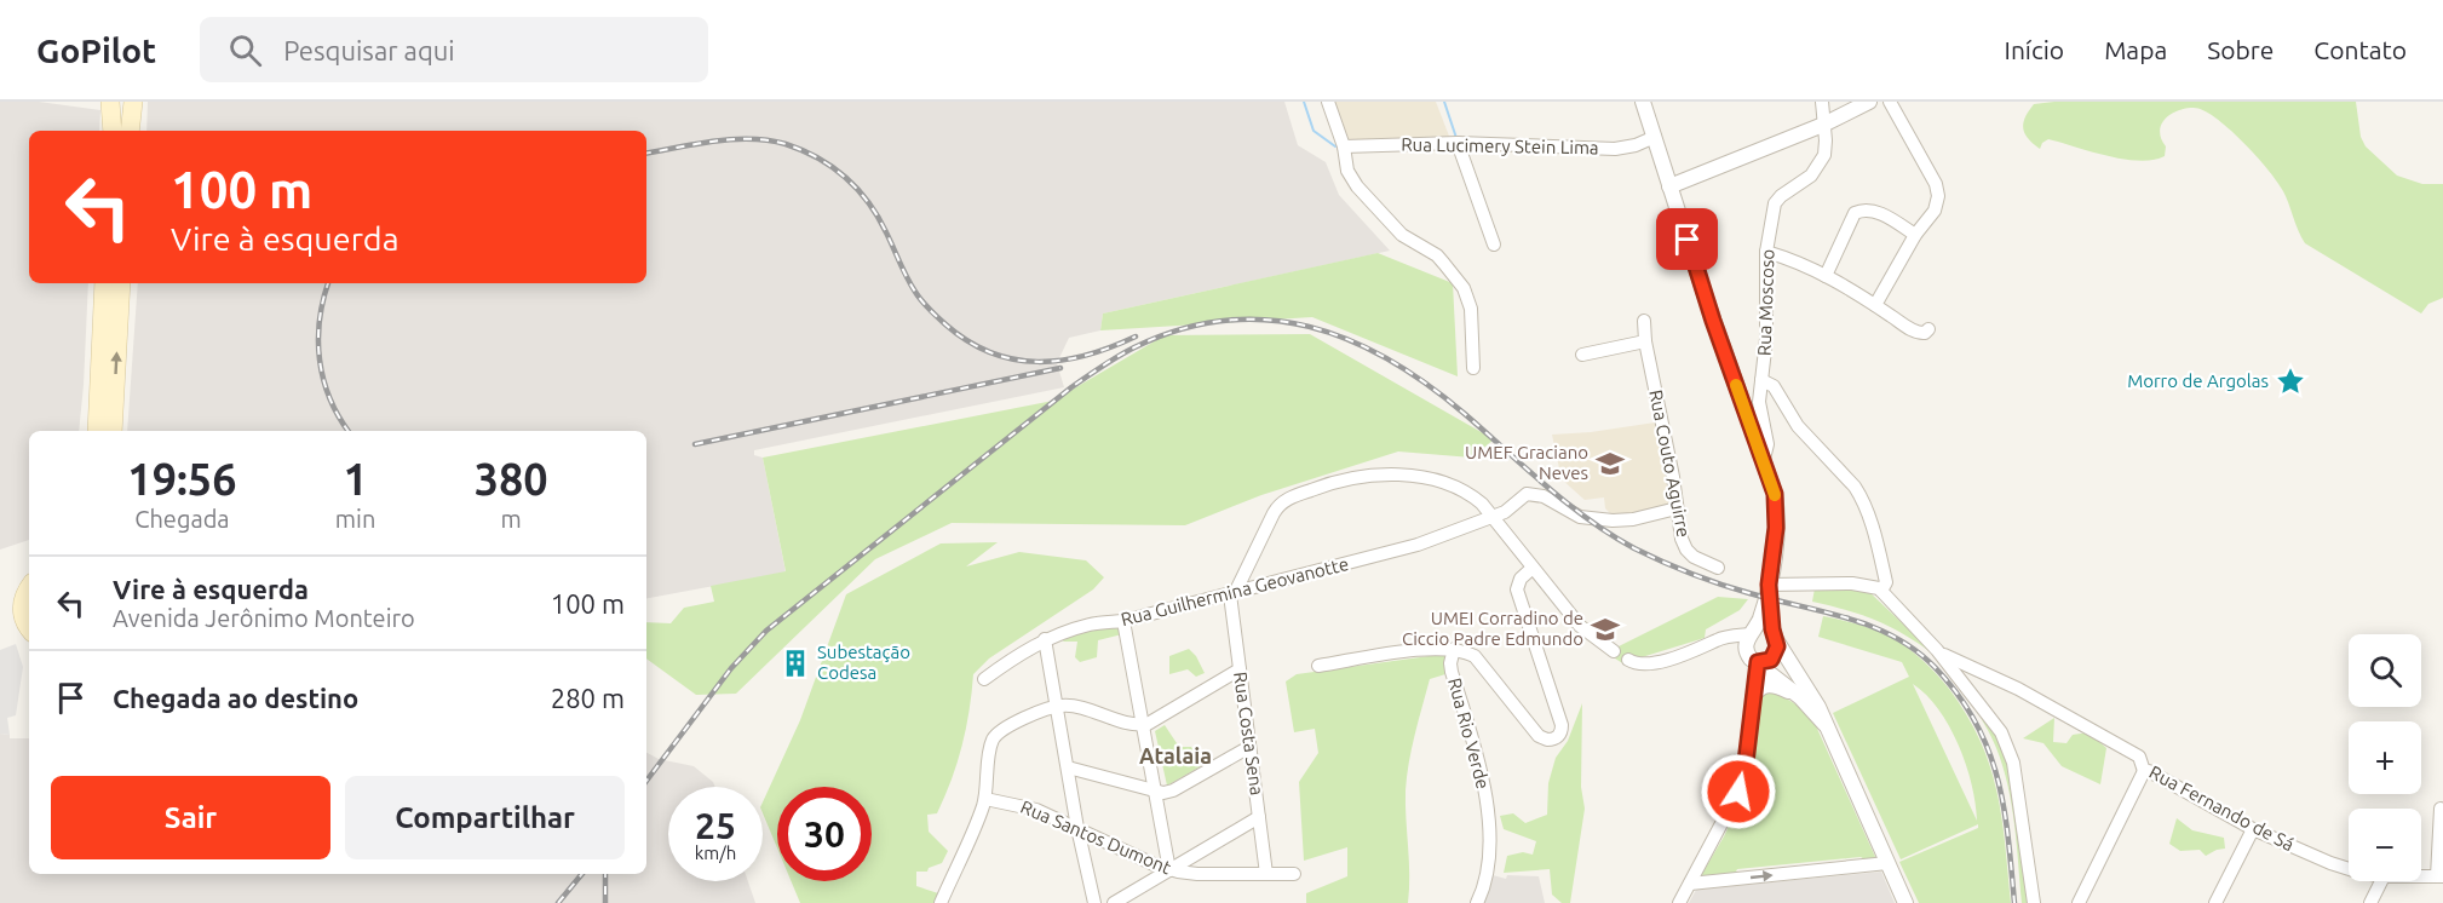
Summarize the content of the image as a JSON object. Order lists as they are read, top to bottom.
{
  "streets": {
    "street": [
      "Rua Lucimery Stein Lima",
      "Rua Moscoso",
      "Rua Couto Aguirre",
      "Rua Guilhermina Geovanotte",
      "Rua Costa Sena",
      "Rua Rio Verde",
      "Rua Fernando de Sá",
      "Rua Santos Dumont"
    ]
  },
  "crossings": [
    ["Rua Couto Aguirre", "Rua Guilhermina Geovanotte"],
    ["Rua Guilhermina Geovanotte", "Rua Costa Sena"],
    ["Rua Costa Sena", "Rua Santos Dumont"]
  ],
  "districts": ["Atalaia"],
  "places": {
    "place": ["Morro de Argolas"],
    "school or university": ["UMEF Graciano Neves", "UMEI Corradino de Ciccio Padre Edmundo"],
    "building": ["Subestação Codesa"]
  },
  "page": {
    "header": "GoPilot",
    "search": "Pesquisar aqui",
    "nav": [
      "Início",
      "Mapa",
      "Sobre",
      "Contato"
    ],
    "turn": ["100 m", "Vire à esquerda"],
    "eta": [
      "19:56",
      "Chegada",
      "1",
      "min",
      "380",
      "m"
    ],
    "list": [
      {
        "name": "Vire à esquerda",
        "note": "Avenida Jerônimo Monteiro",
        "value": "100 m"
      },
      {
        "name": "Chegada ao destino",
        "value": "280 m"
      }
    ],
    "map_buttons": ["+", "−"],
    "buttons": ["Sair", "Compartilhar"],
    "speed": "25 km/h",
    "limit": "30"
  }
}
